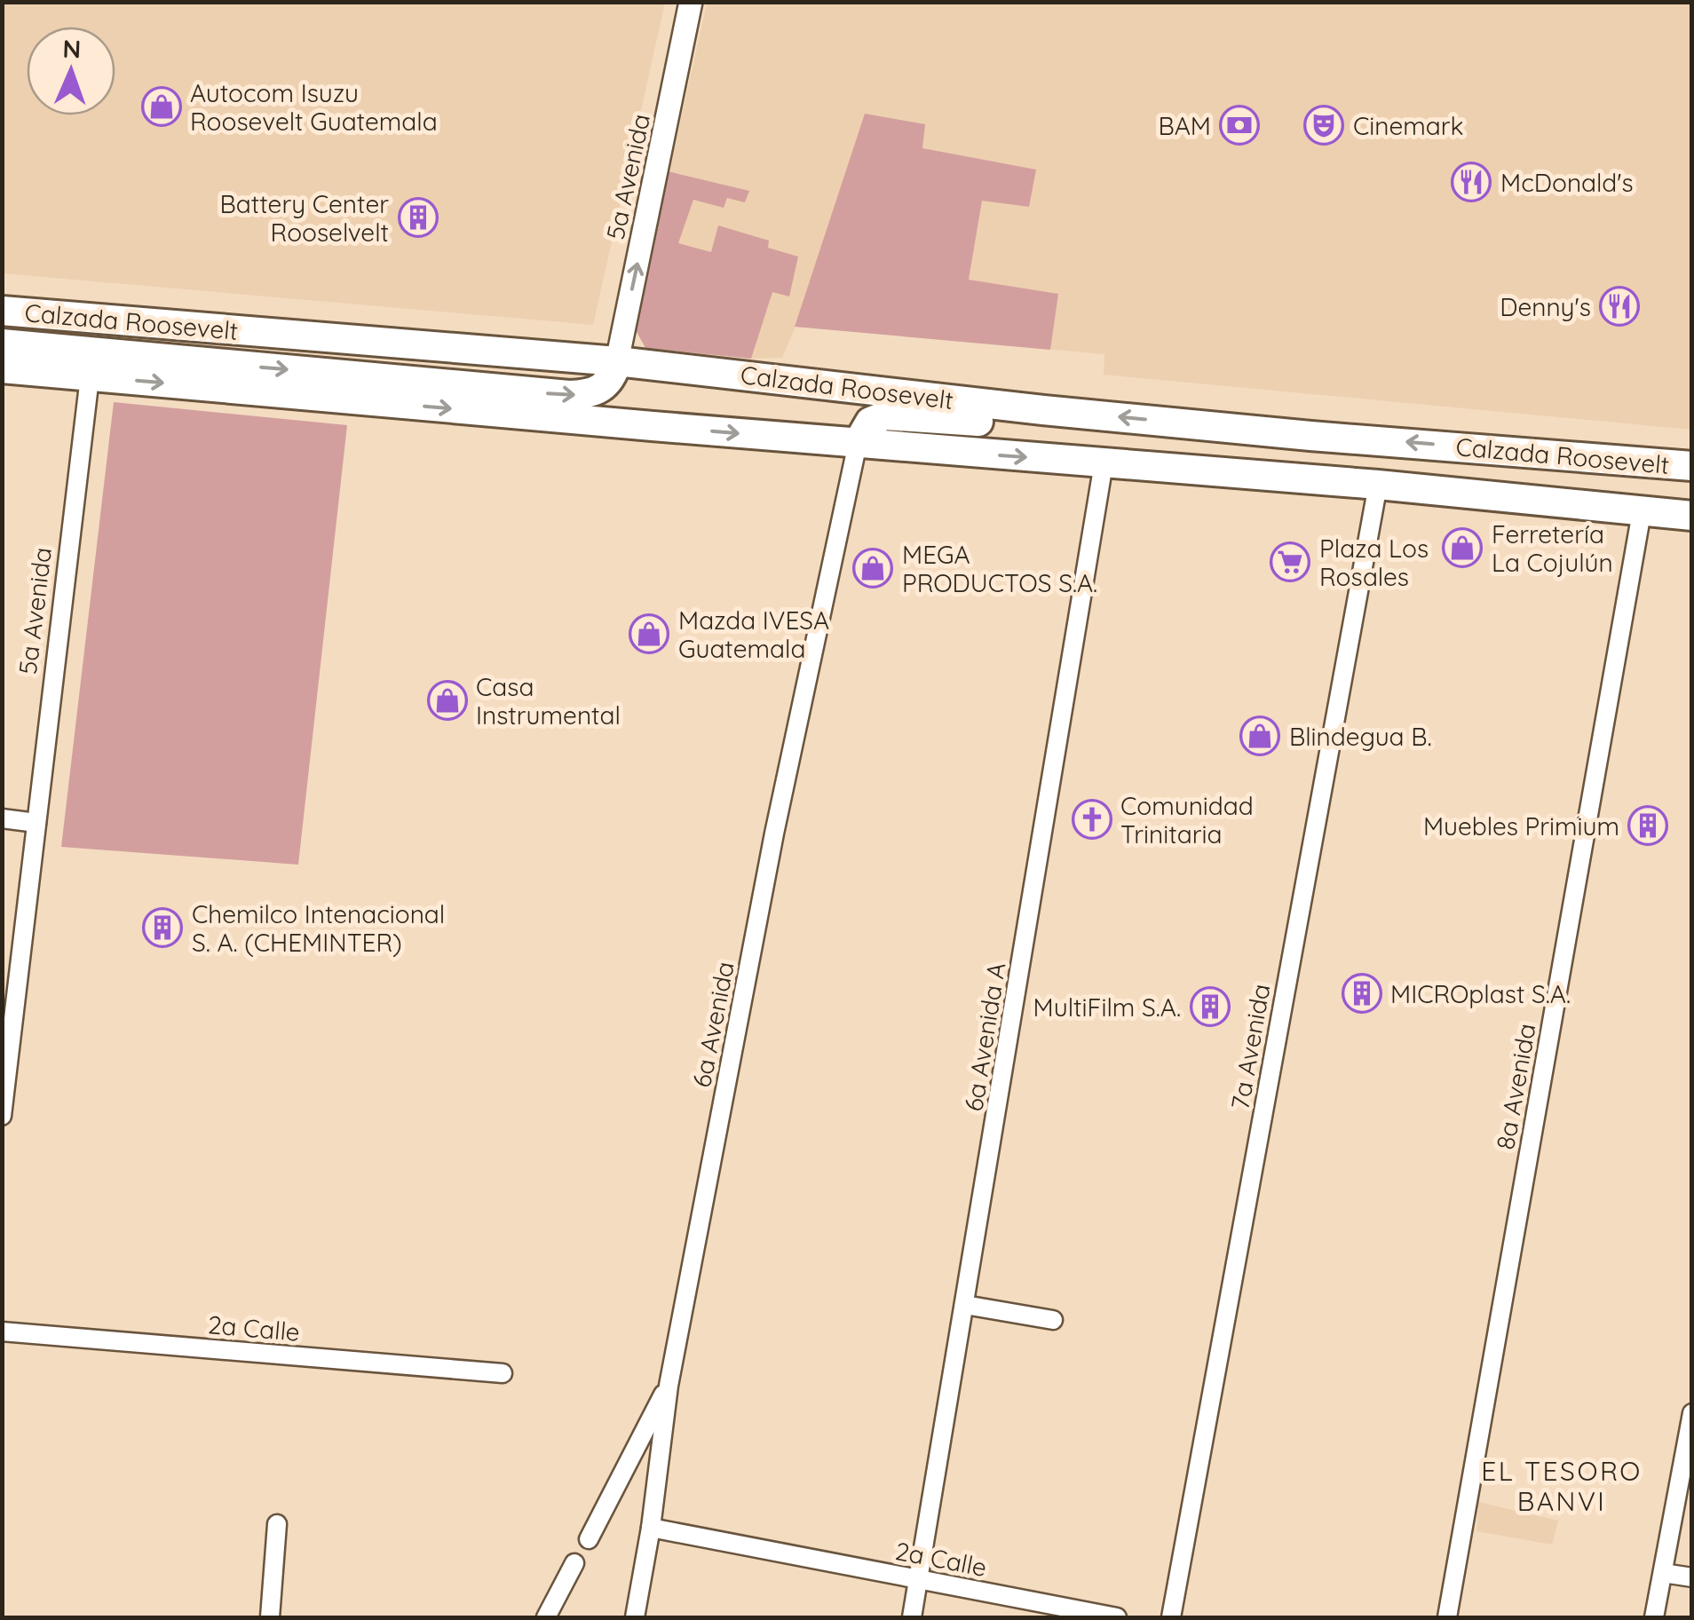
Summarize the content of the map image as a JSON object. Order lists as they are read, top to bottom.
{
  "streets": {
    "highway": ["Calzada Roosevelt"],
    "street": [
      "5a Avenida",
      "6a Avenida",
      "6a Avenida A",
      "7a Avenida",
      "8a Avenida",
      "2a Calle"
    ]
  },
  "crossings": [
    ["5a Avenida", "Calzada Roosevelt"],
    ["Calzada Roosevelt", "6a Avenida"],
    ["Calzada Roosevelt", "6a Avenida A"],
    ["Calzada Roosevelt", "7a Avenida"],
    ["Calzada Roosevelt", "8a Avenida"],
    ["6a Avenida", "2a Calle"],
    ["6a Avenida A", "2a Calle"]
  ],
  "districts": ["EL TESORO BANVI"],
  "places": {
    "shop": [
      "Autocom Isuzu Roosevelt Guatemala",
      "Ferretería La Cojulún",
      "MEGA PRODUCTOS S.A.",
      "Mazda IVESA Guatemala",
      "Casa Instrumental",
      "Blindegua B."
    ],
    "bank": ["BAM"],
    "theatre": ["Cinemark"],
    "restaurant": ["McDonald's", "Denny's"],
    "building": [
      "Battery Center Rooselvelt",
      "Muebles Primium",
      "Chemilco Intenacional S. A. (CHEMINTER)",
      "MICROplast S.A.",
      "MultiFilm S.A."
    ],
    "supermarket": ["Plaza Los Rosales"],
    "church": ["Comunidad Trinitaria"]
  },
  "north": "top"
}
